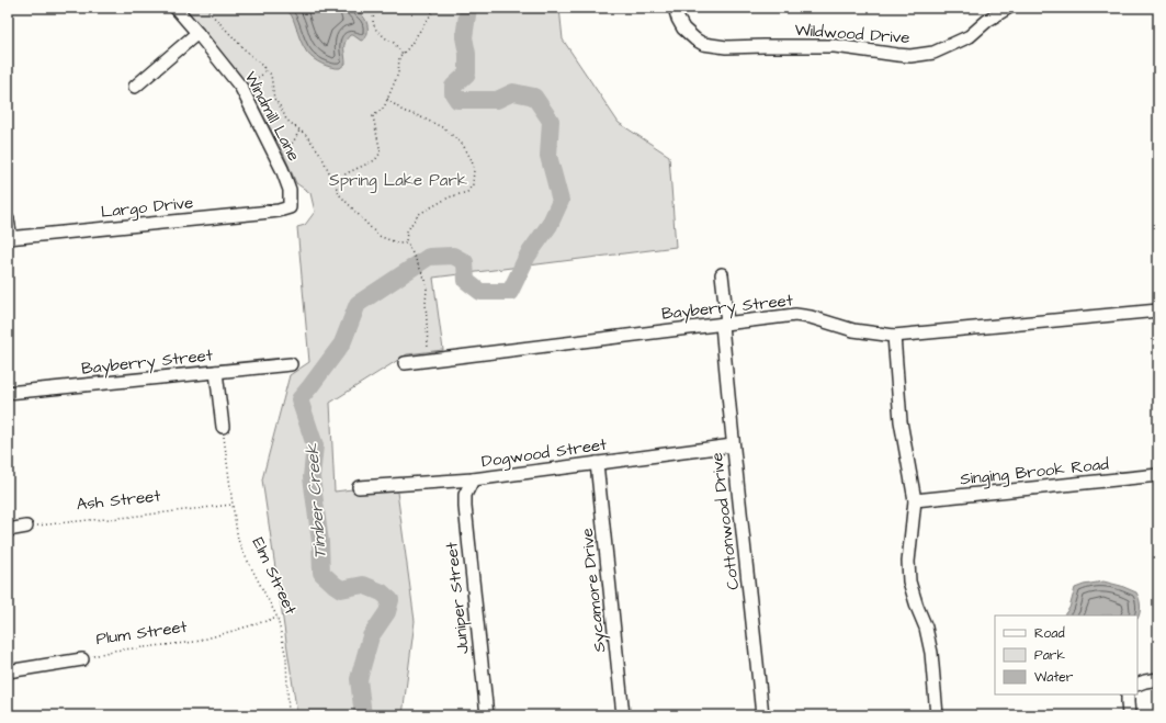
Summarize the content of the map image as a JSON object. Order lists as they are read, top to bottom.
{
  "streets": {
    "street": [
      "Wildwood Drive",
      "Windmill Lane",
      "Largo Drive",
      "Bayberry Street",
      "Dogwood Street",
      "Singing Brook Road",
      "Cottonwood Drive",
      "Sycamore Drive",
      "Juniper Street",
      "Plum Street"
    ],
    "path": ["Ash Street", "Elm Street"]
  },
  "crossings": [
    ["Windmill Lane", "Largo Drive"],
    ["Bayberry Street", "Cottonwood Drive"],
    ["Dogwood Street", "Cottonwood Drive"],
    ["Dogwood Street", "Sycamore Drive"],
    ["Dogwood Street", "Juniper Street"],
    ["Ash Street", "Elm Street"],
    ["Elm Street", "Plum Street"]
  ],
  "water": ["Timber Creek"],
  "parks": ["Spring Lake Park"],
  "legend": ["Road", "Park", "Water"]
}
